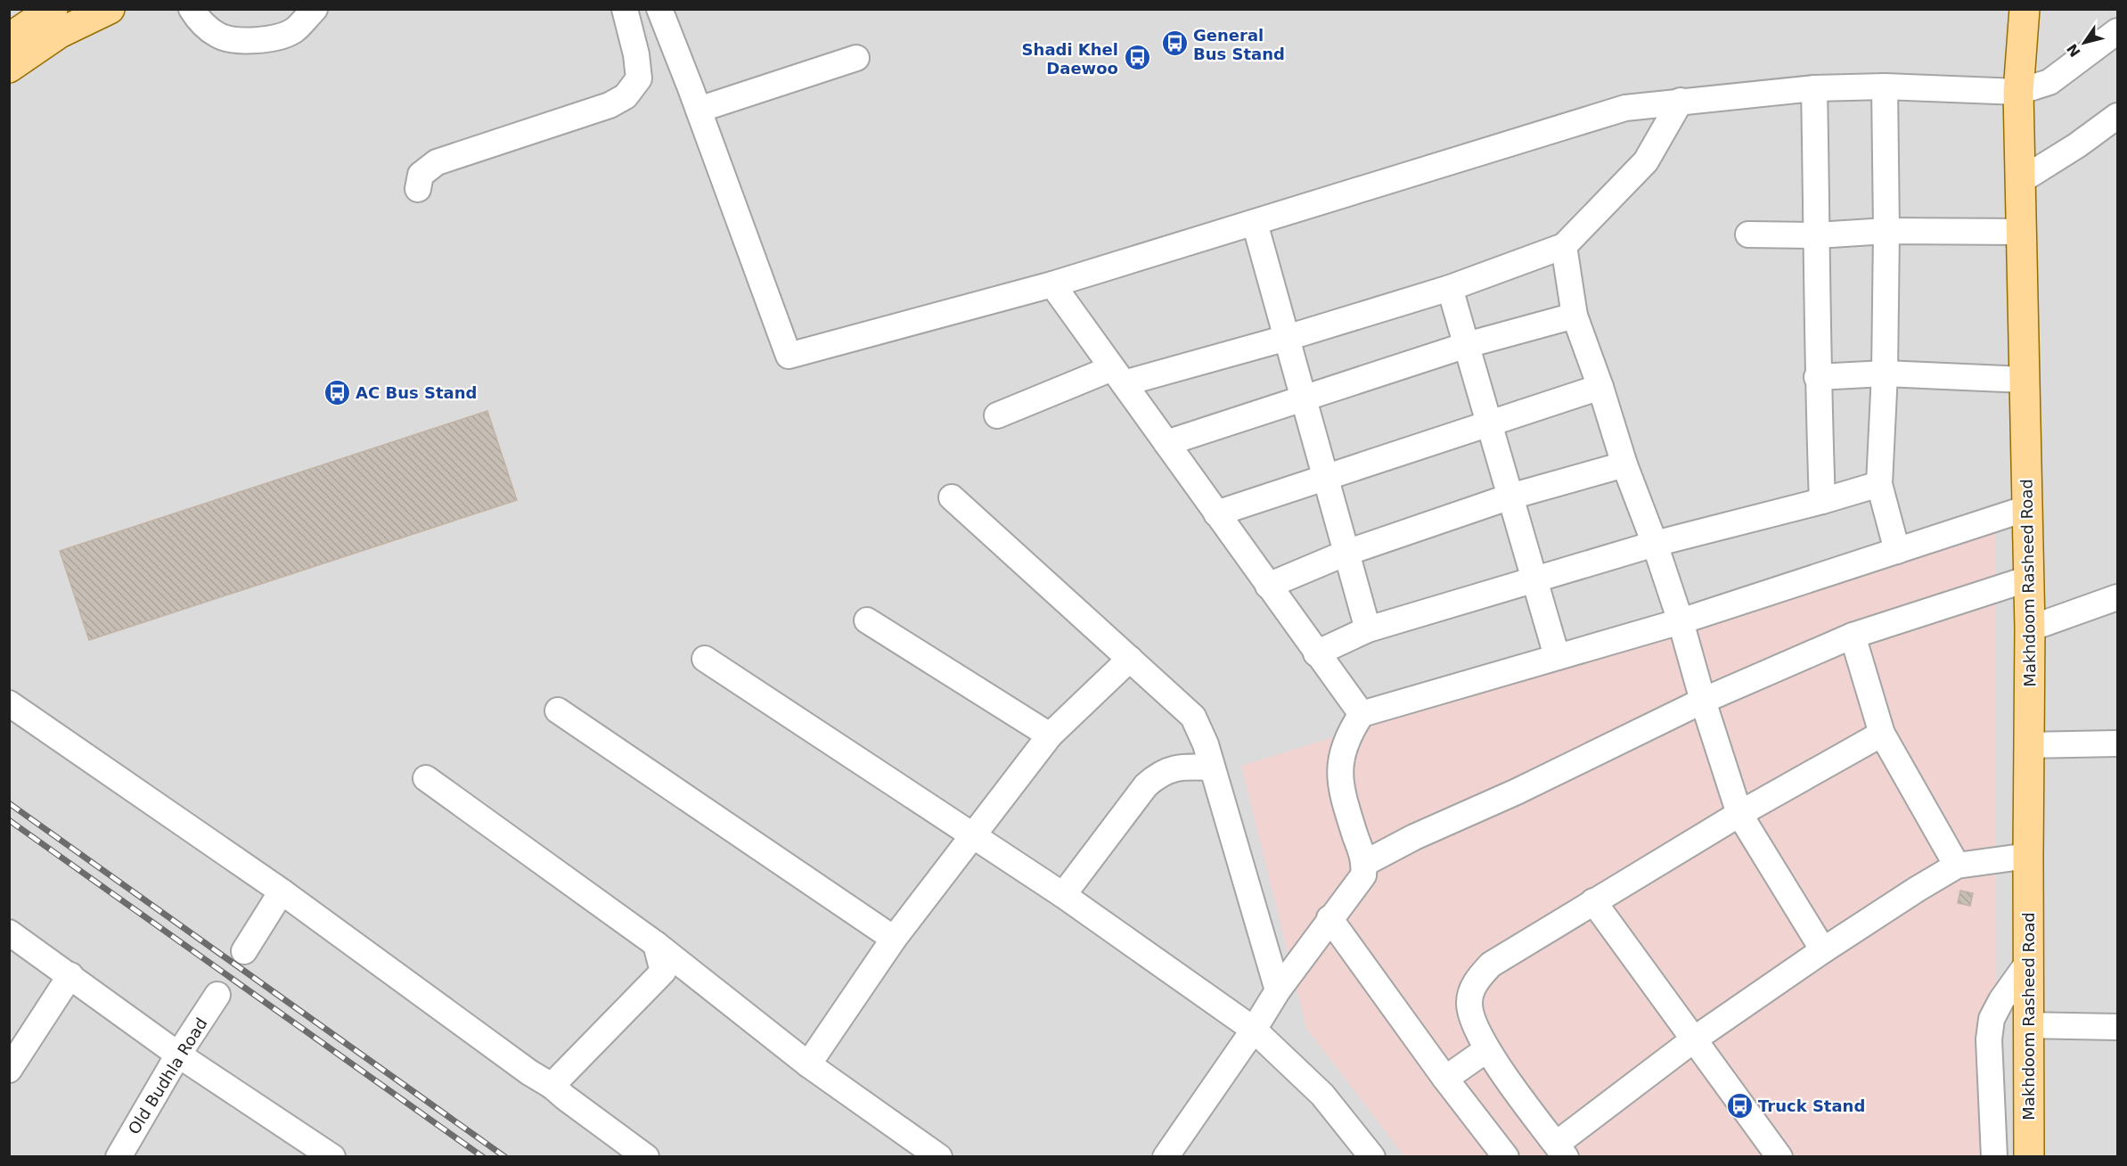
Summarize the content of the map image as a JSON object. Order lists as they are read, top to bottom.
{
  "streets": {
    "main road": ["Makhdoom Rasheed Road"],
    "street": ["Old Budhla Road"]
  },
  "places": {
    "bus stop": [
      "General Bus Stand",
      "Shadi Khel Daewoo",
      "AC Bus Stand",
      "Truck Stand"
    ]
  },
  "north": "bottom left"
}
